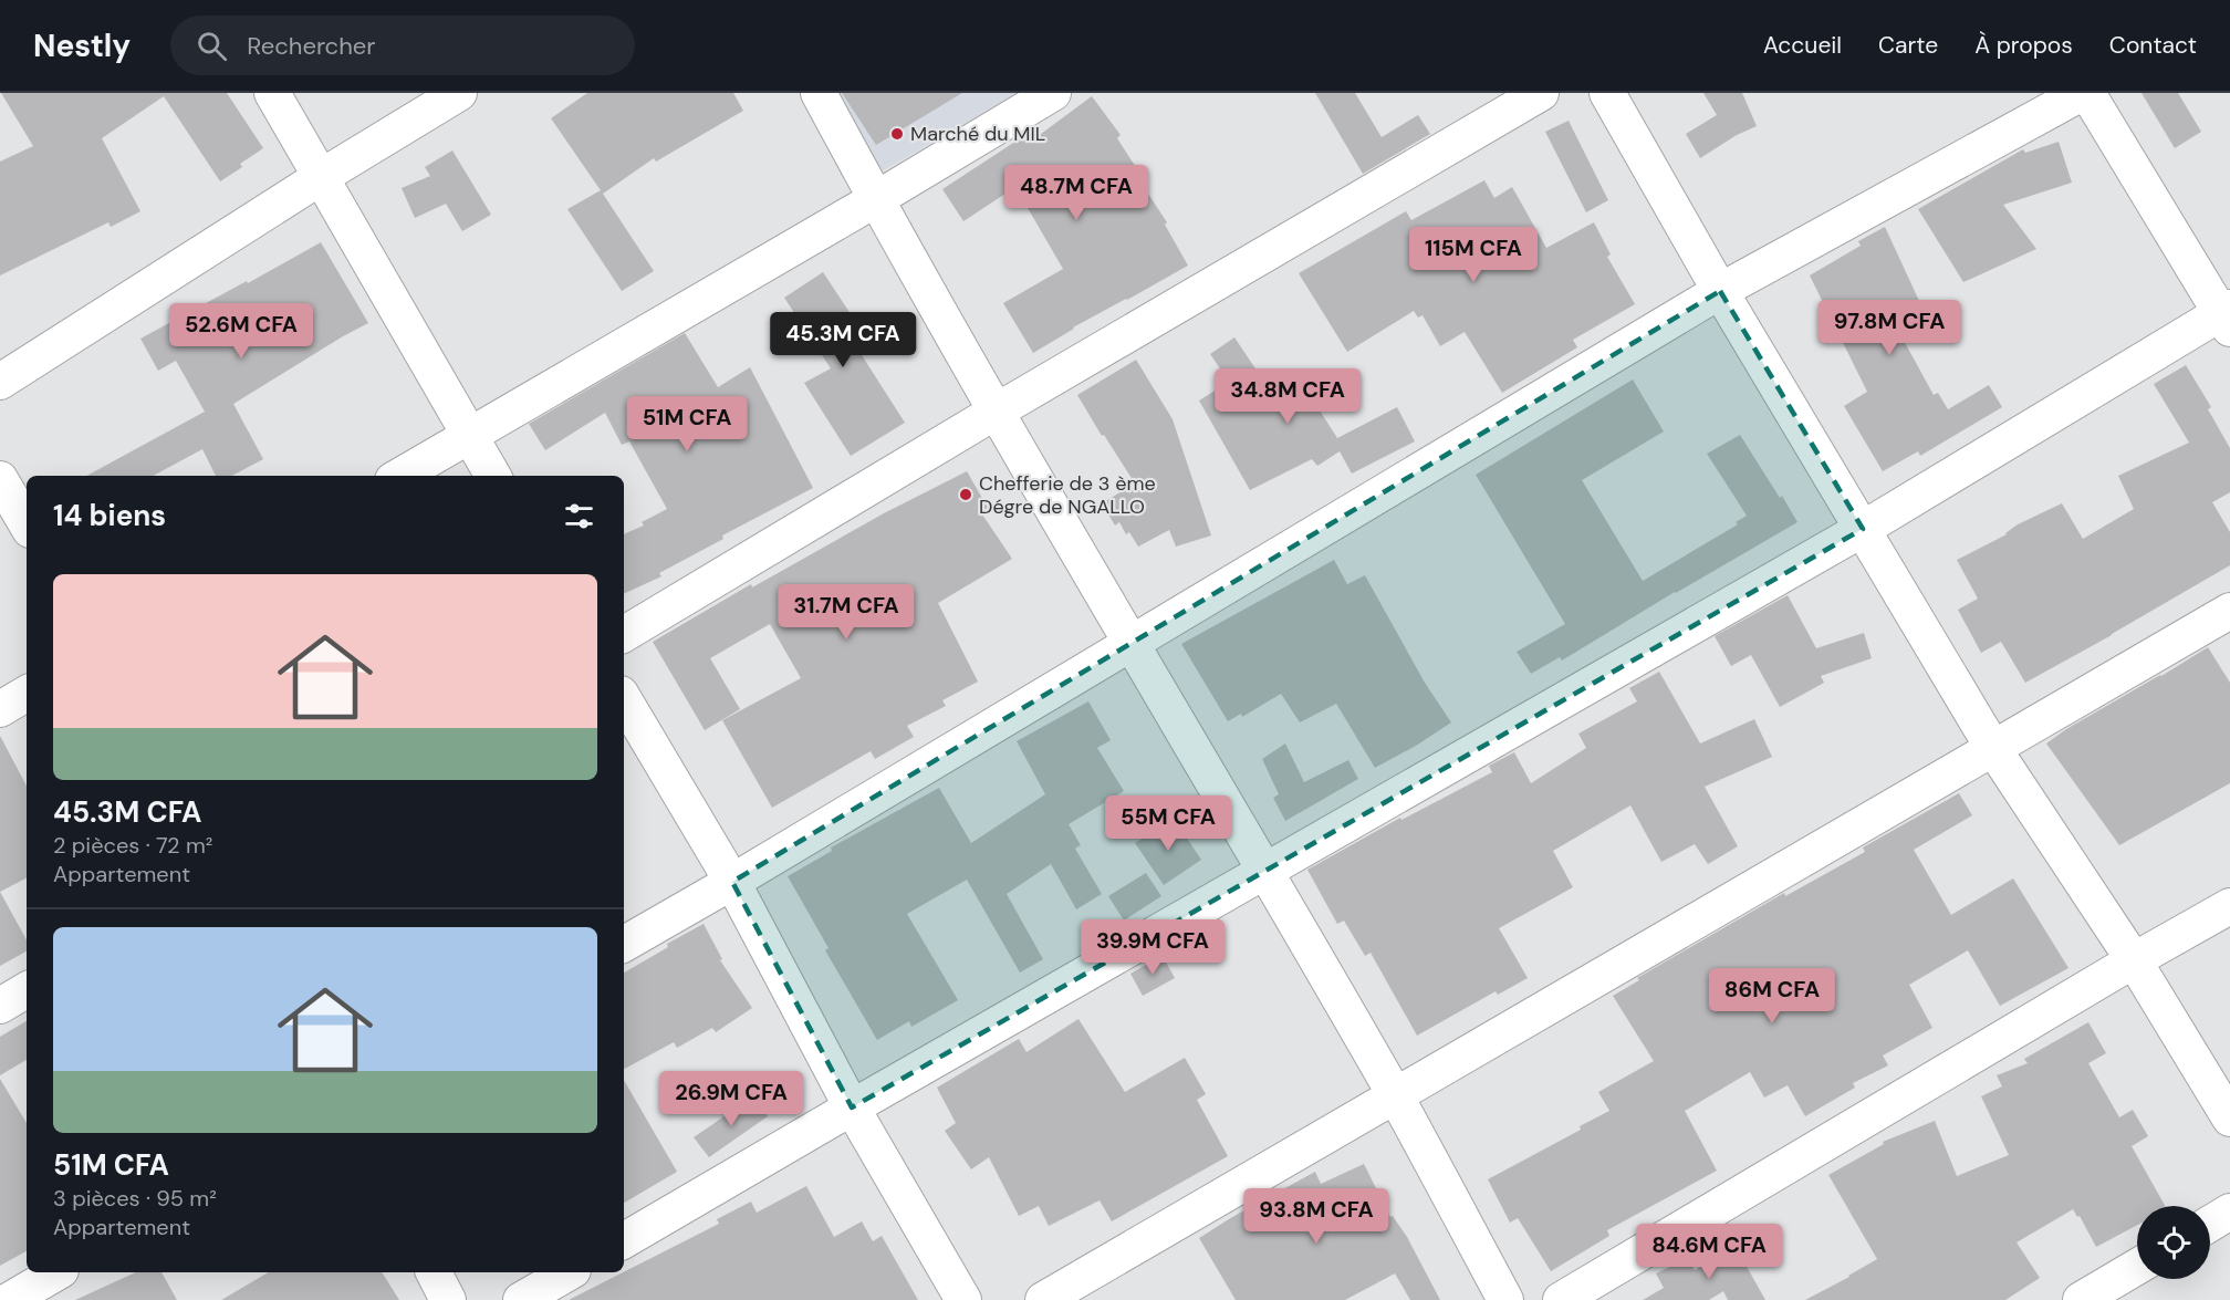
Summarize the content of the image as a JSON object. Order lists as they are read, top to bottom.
{
  "places": ["Marché du MIL", "Chefferie de 3 ème Dégre de NGALLO"],
  "page": {
    "header": "Nestly",
    "search": "Rechercher",
    "nav": [
      "Accueil",
      "Carte",
      "À propos",
      "Contact"
    ],
    "price": [
      "48.7M CFA",
      "115M CFA",
      "97.8M CFA",
      "52.6M CFA",
      "45.3M CFA",
      "34.8M CFA",
      "51M CFA",
      "31.7M CFA",
      "55M CFA",
      "39.9M CFA",
      "86M CFA",
      "26.9M CFA",
      "93.8M CFA",
      "84.6M CFA"
    ],
    "heading": "14 biens",
    "list": [
      {
        "name": "45.3M CFA",
        "note": "2 pièces · 72 m² · Appartement"
      },
      {
        "name": "51M CFA",
        "note": "3 pièces · 95 m² · Appartement"
      }
    ]
  }
}
